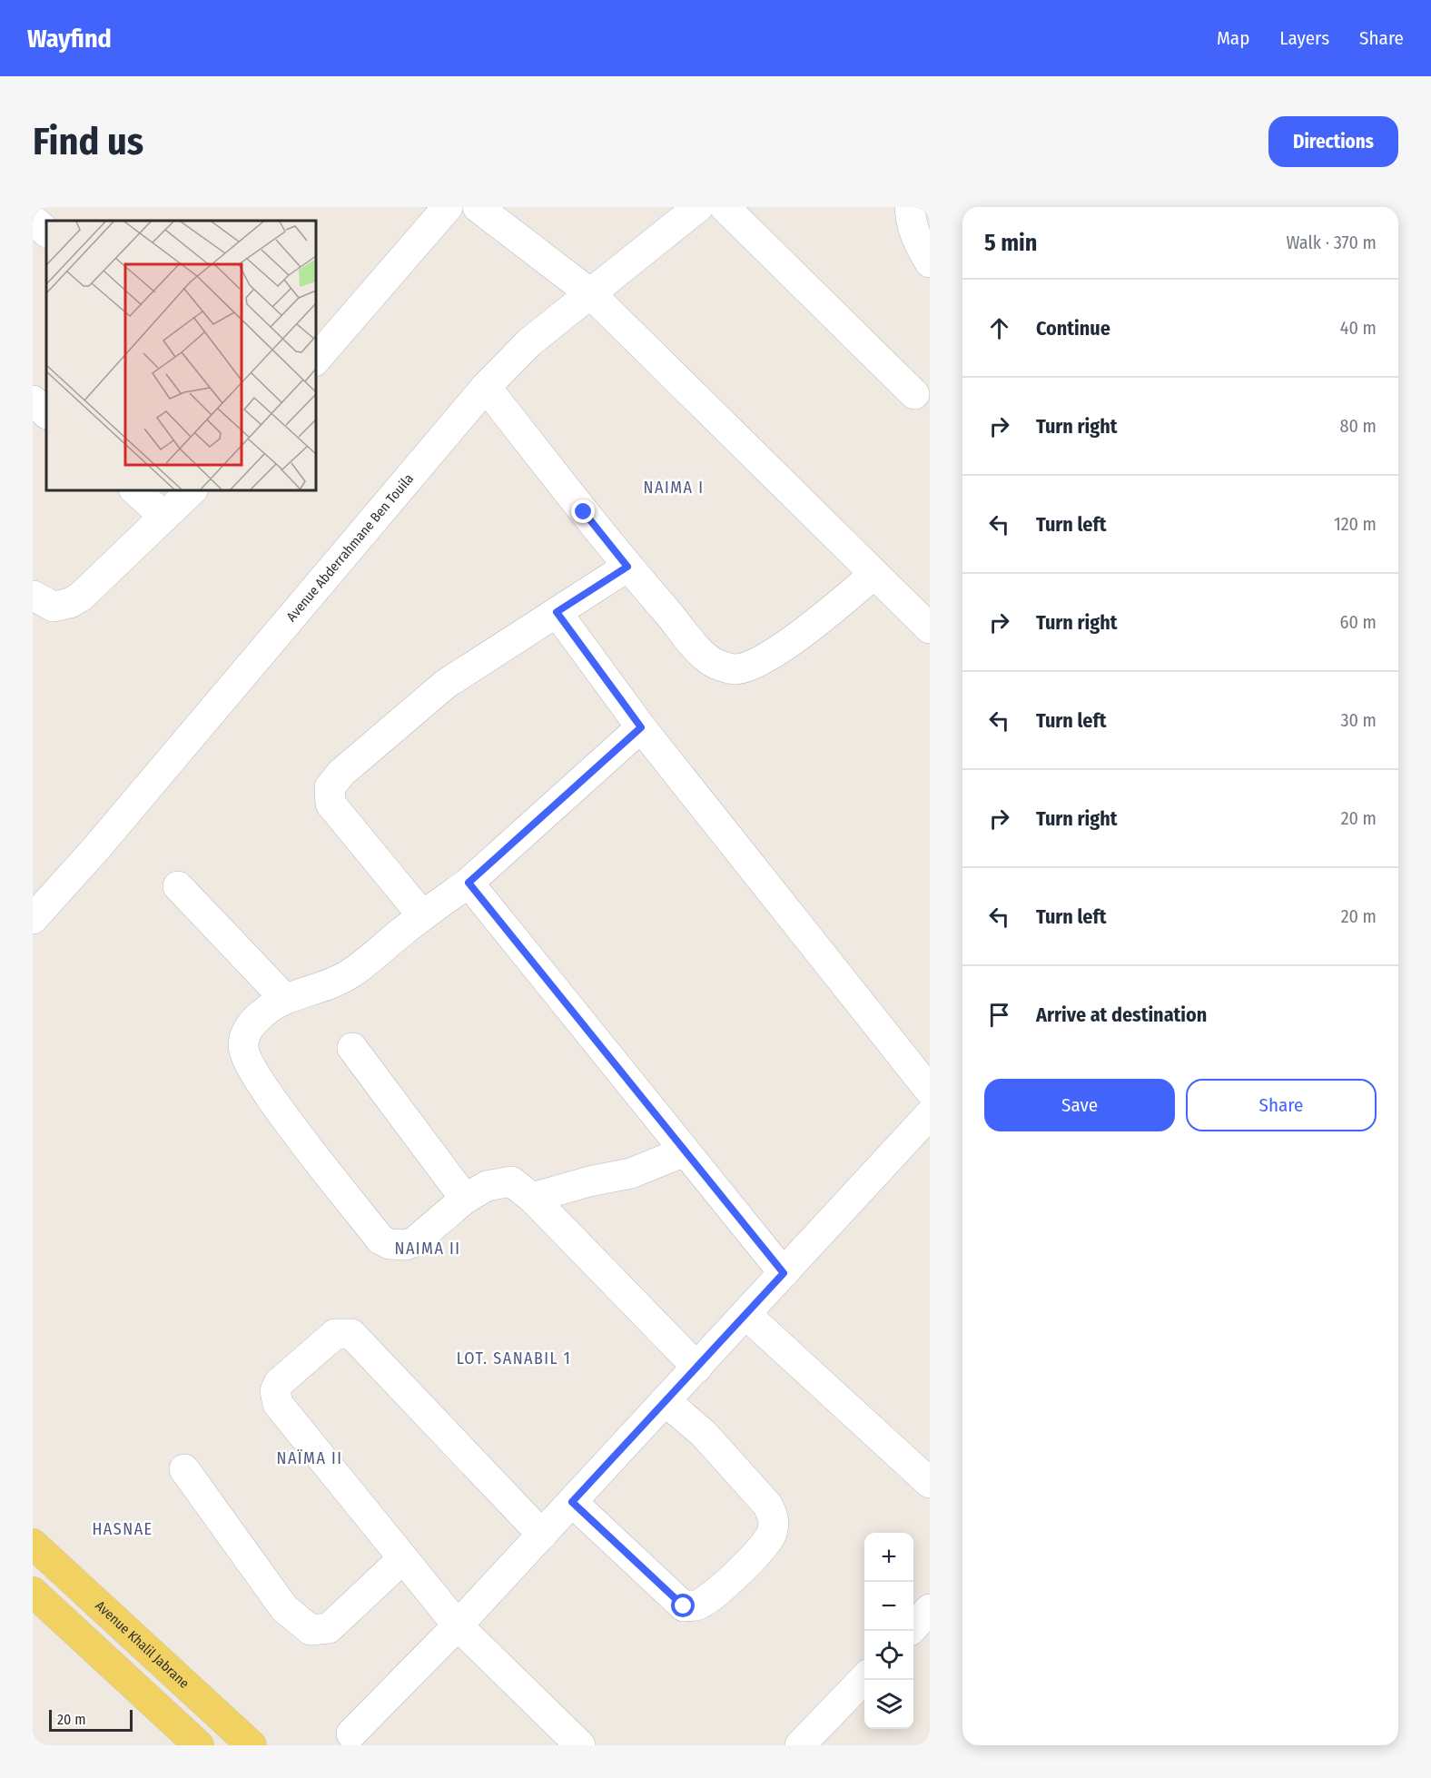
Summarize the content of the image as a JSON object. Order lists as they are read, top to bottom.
{
  "streets": {
    "main road": ["Avenue Khalil Jabrane"],
    "street": ["Avenue Abderrahmane Ben Touila"]
  },
  "districts": [
    "NAIMA I",
    "NAIMA II",
    "LOT. SANABIL 1",
    "NAÏMA II",
    "HASNAE"
  ],
  "scale_bar": "20 m",
  "page": {
    "header": "Wayfind",
    "nav": ["Map", "Layers", "Share"],
    "buttons": [
      "Directions",
      ["Save", "Share"]
    ],
    "title": "Find us",
    "heading": ["5 min", "Walk · 370 m"],
    "list": [
      ["Continue", "40 m"],
      ["Turn right", "80 m"],
      ["Turn left", "120 m"],
      ["Turn right", "60 m"],
      ["Turn left", "30 m"],
      ["Turn right", "20 m"],
      ["Turn left", "20 m"],
      "Arrive at destination"
    ],
    "map_buttons": ["+", "−"],
    "scale": "20 m"
  }
}
